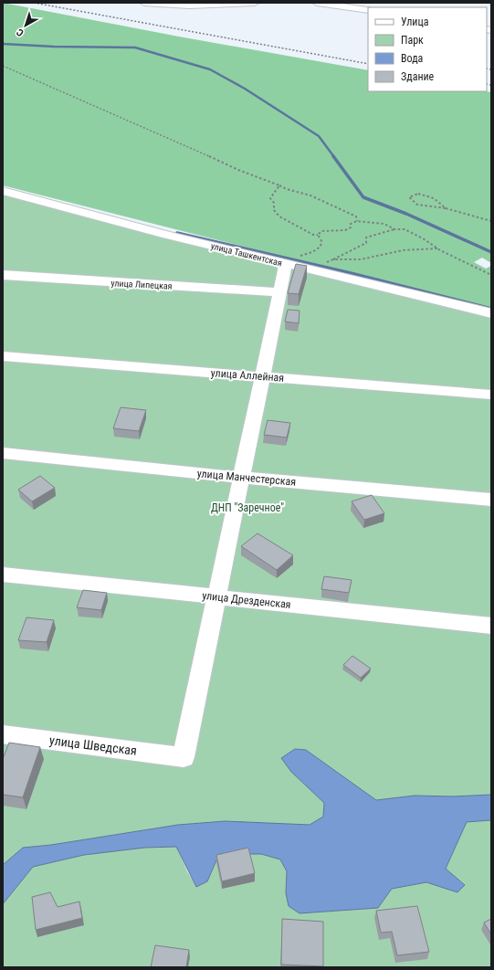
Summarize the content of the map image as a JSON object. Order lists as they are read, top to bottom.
{
  "streets": {
    "street": [
      "улица Ташкентская",
      "улица Липецкая",
      "улица Аллейная",
      "улица Манчестерская",
      "улица Дрезденская",
      "улица Шведская"
    ]
  },
  "crossings": [
    ["улица Дрезденская", "улица Шведская"]
  ],
  "parks": ["ДНП \"Заречное\""],
  "legend": [
    "Улица",
    "Парк",
    "Вода",
    "Здание"
  ],
  "north": "bottom left"
}
